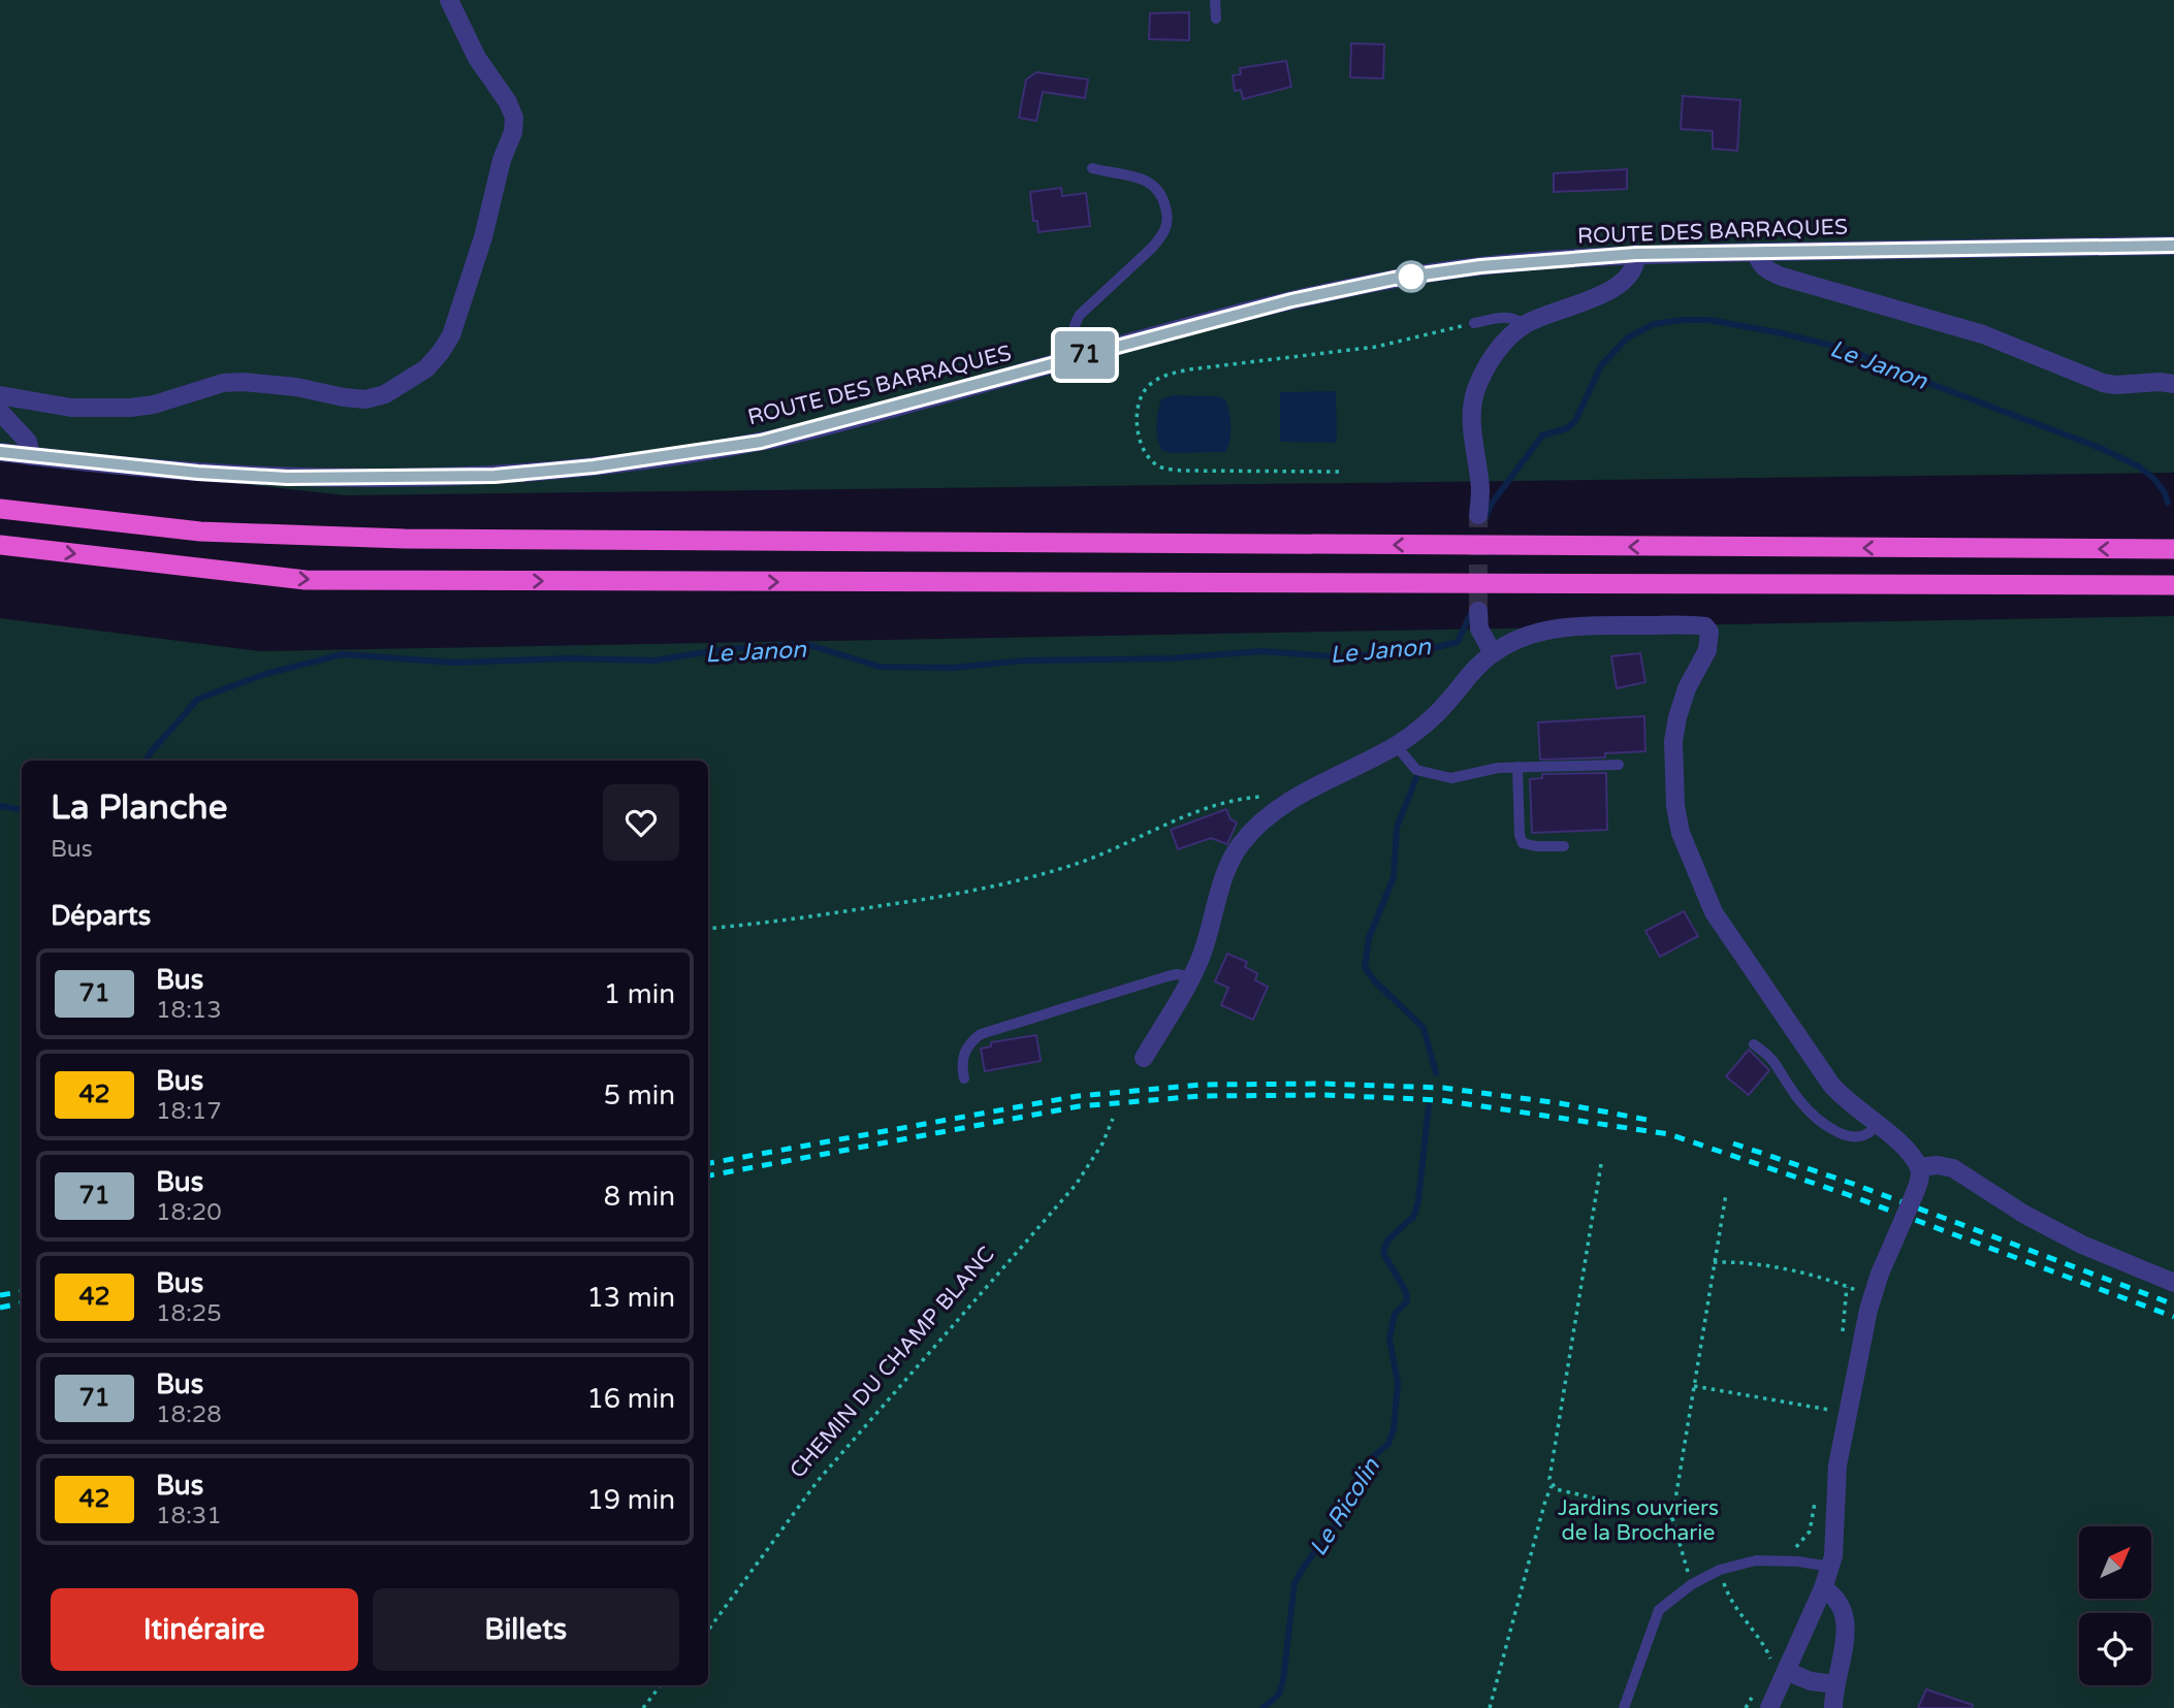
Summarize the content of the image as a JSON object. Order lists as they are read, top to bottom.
{
  "streets": {
    "street": ["ROUTE DES BARRAQUES"],
    "path": ["CHEMIN DU CHAMP BLANC"]
  },
  "water": ["Le Janon", "Le Ricolin"],
  "parks": ["Jardins ouvriers de la Brocharie"],
  "lines": ["bus line 71"],
  "north": "top right",
  "page": {
    "on_map": "71",
    "heading": [
      ["La Planche", "Bus"],
      "Départs"
    ],
    "list": [
      {
        "mark": "71",
        "name": "Bus",
        "note": "18:13",
        "value": "1 min"
      },
      {
        "mark": "42",
        "name": "Bus",
        "note": "18:17",
        "value": "5 min"
      },
      {
        "mark": "71",
        "name": "Bus",
        "note": "18:20",
        "value": "8 min"
      },
      {
        "mark": "42",
        "name": "Bus",
        "note": "18:25",
        "value": "13 min"
      },
      {
        "mark": "71",
        "name": "Bus",
        "note": "18:28",
        "value": "16 min"
      },
      {
        "mark": "42",
        "name": "Bus",
        "note": "18:31",
        "value": "19 min"
      }
    ],
    "buttons": ["Itinéraire", "Billets"]
  }
}
